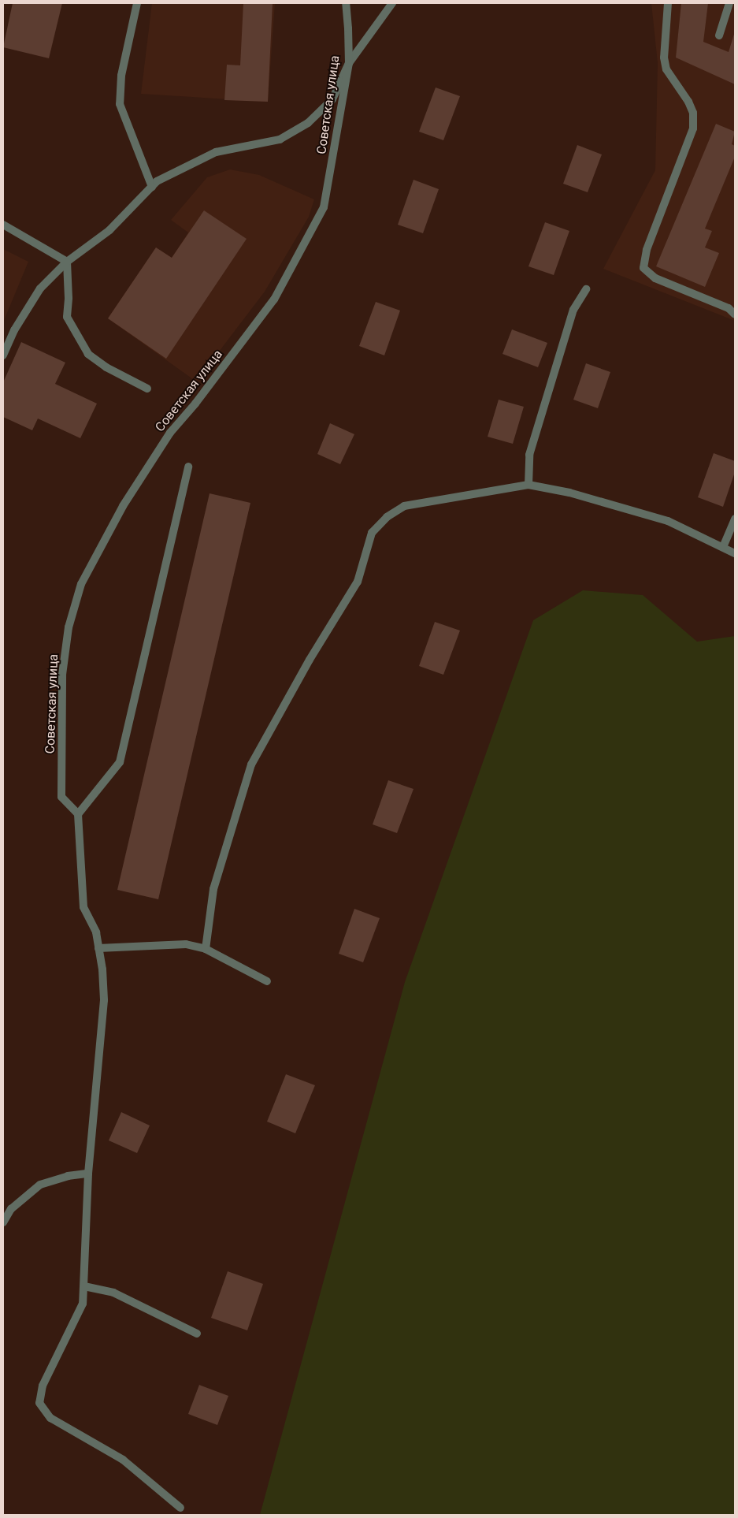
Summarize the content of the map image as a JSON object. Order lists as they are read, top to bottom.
{
  "streets": {
    "street": ["Советская улица"]
  }
}
